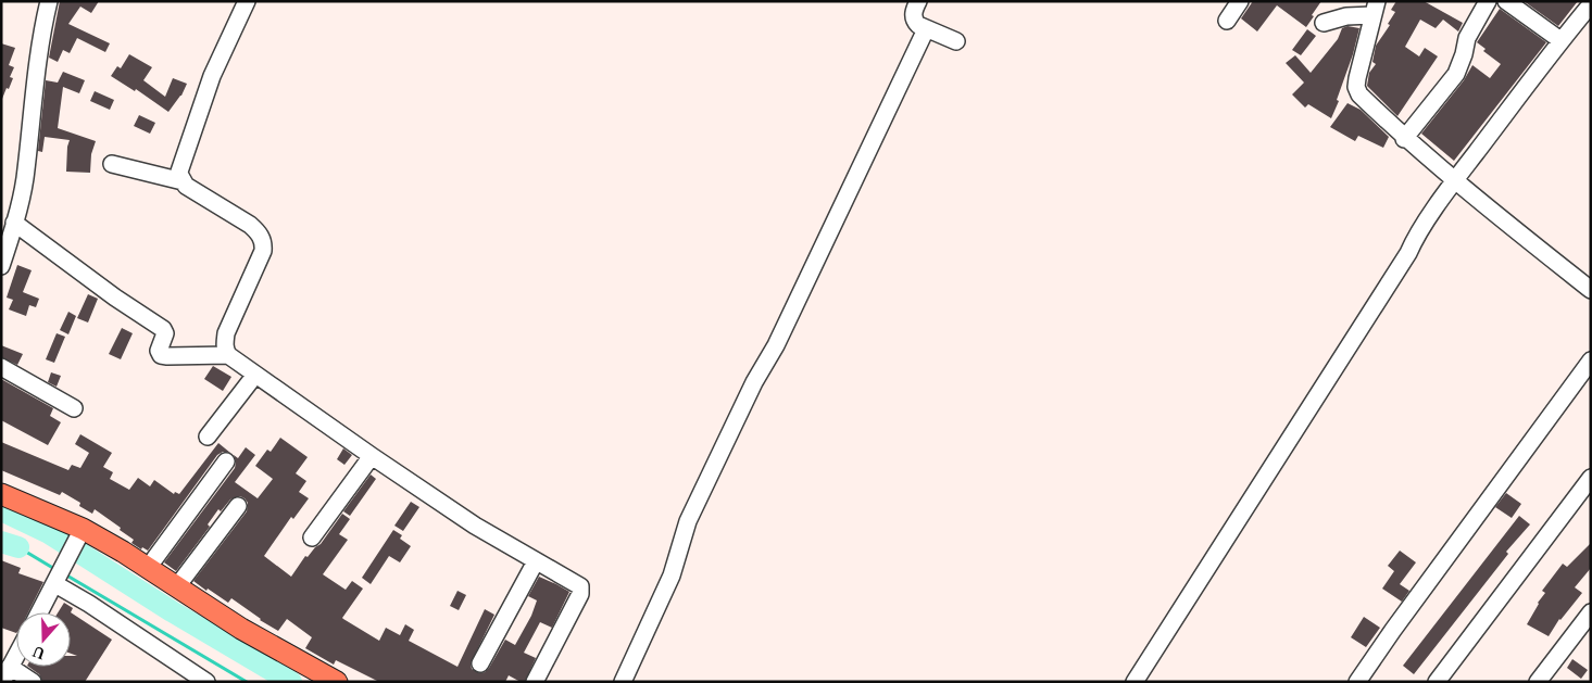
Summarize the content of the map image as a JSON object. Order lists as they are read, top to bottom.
{
  "north": "bottom"
}
